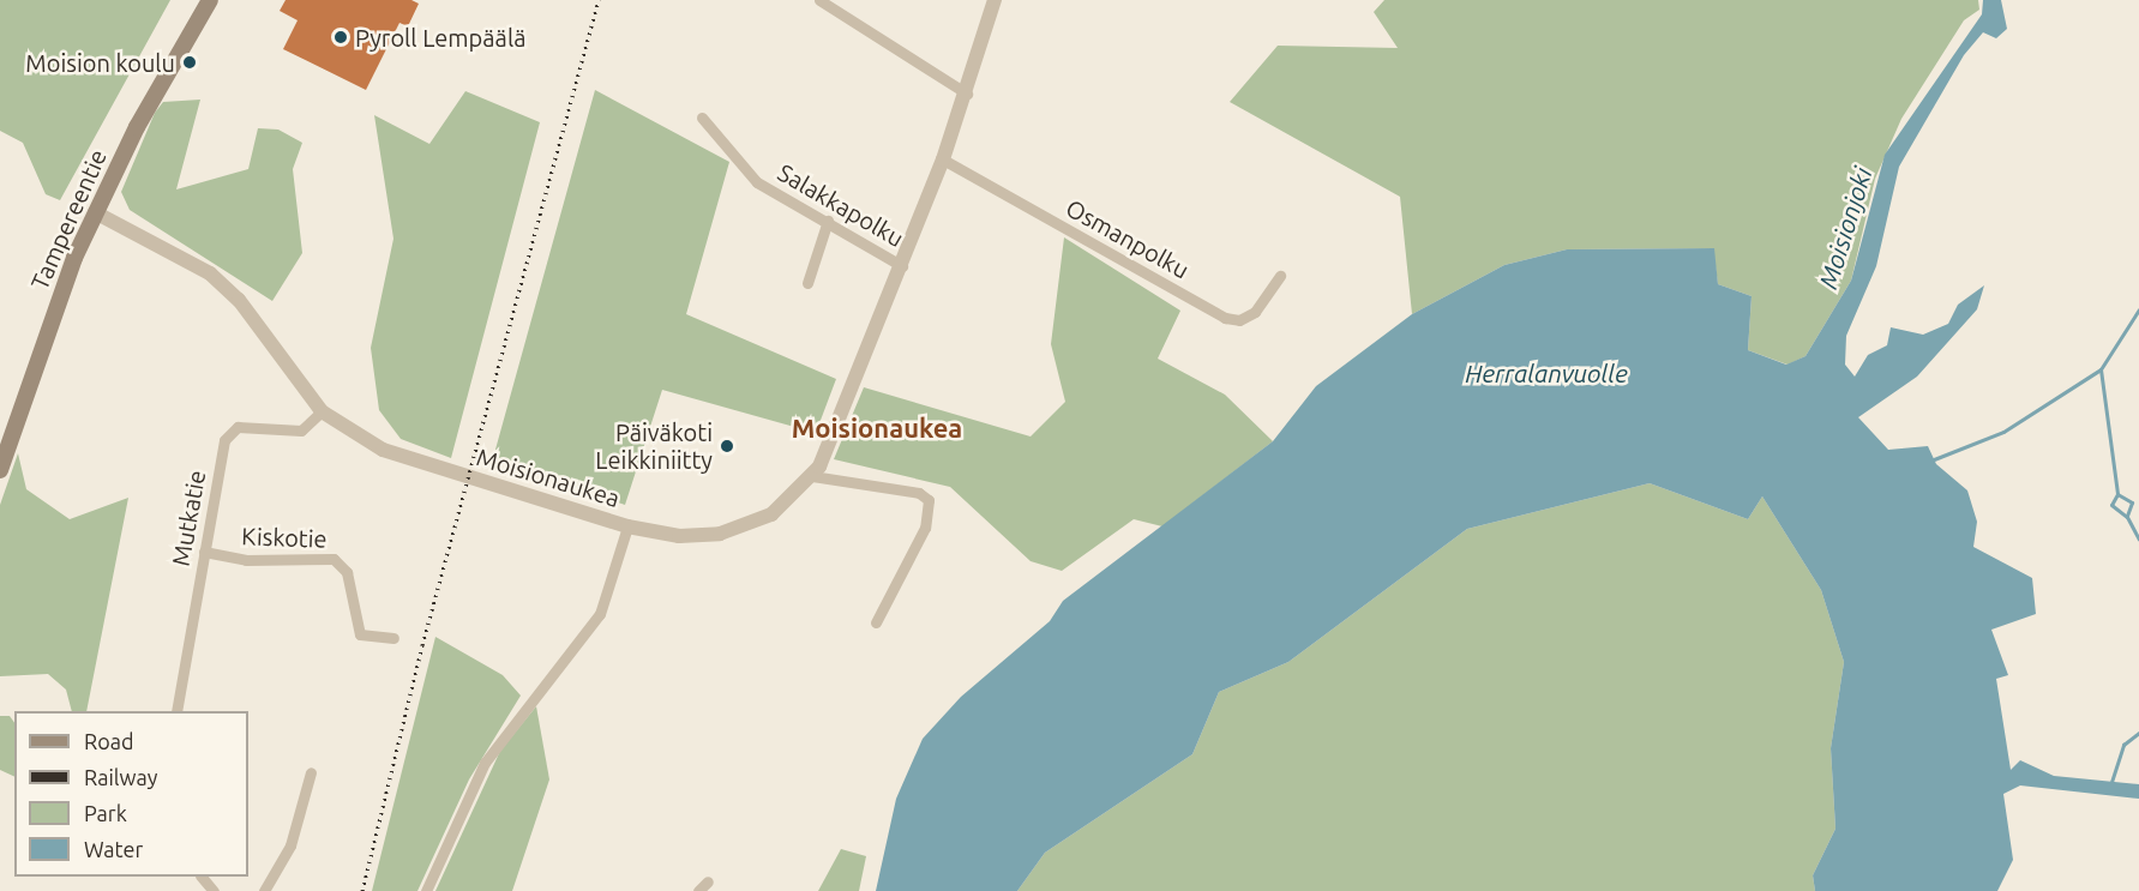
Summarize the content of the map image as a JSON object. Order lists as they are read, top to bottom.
{
  "streets": {
    "main road": ["Tampereentie"],
    "street": [
      "Salakkapolku",
      "Osmanpolku",
      "Moisionaukea",
      "Mutkatie",
      "Kiskotie"
    ]
  },
  "crossings": [
    ["Salakkapolku", "Moisionaukea"],
    ["Tampereentie", "Moisionaukea"],
    ["Osmanpolku", "Moisionaukea"],
    ["Moisionaukea", "Mutkatie"],
    ["Mutkatie", "Kiskotie"]
  ],
  "districts": ["Moisionaukea"],
  "water": ["Moisionjoki", "Herralanvuolle"],
  "places": ["Pyroll Lempäälä", "Moision koulu", "Päiväkoti Leikkiniitty"],
  "legend": [
    "Road",
    "Railway",
    "Park",
    "Water"
  ]
}
